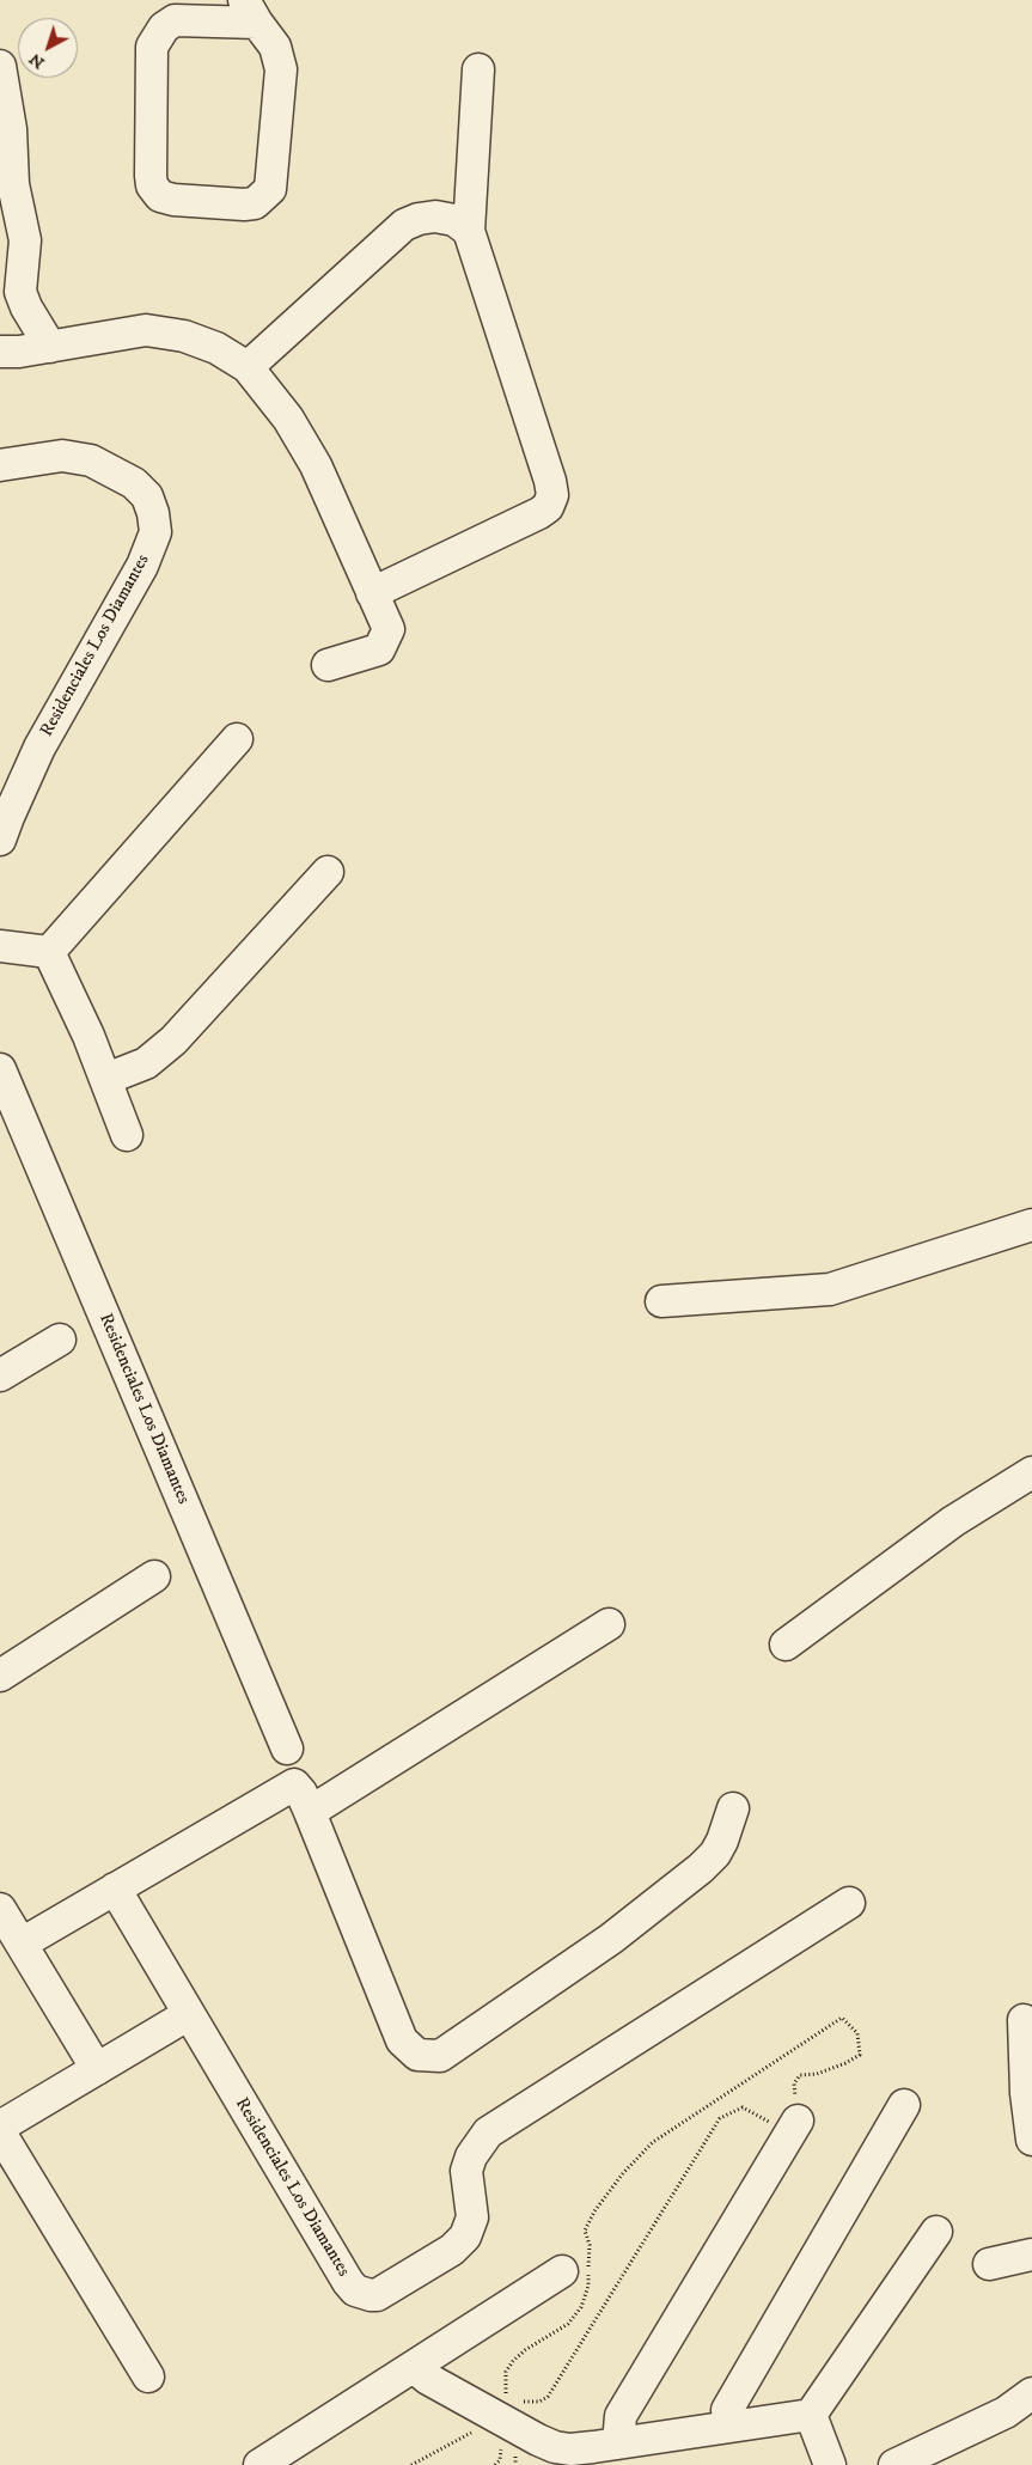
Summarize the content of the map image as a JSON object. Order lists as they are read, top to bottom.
{
  "streets": {
    "street": ["Residenciales Los Diamantes"]
  },
  "north": "bottom left"
}
